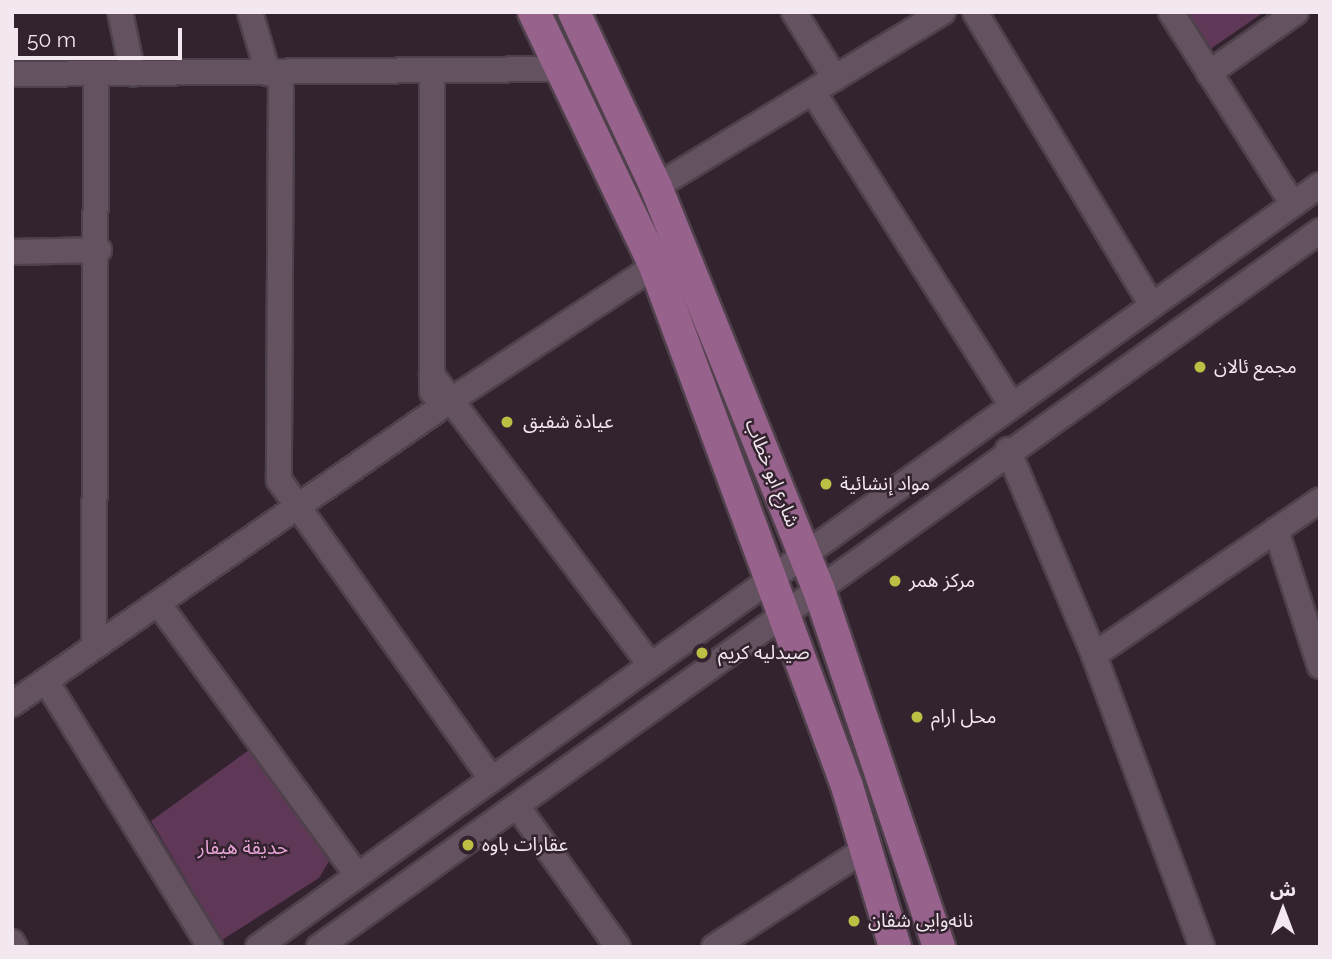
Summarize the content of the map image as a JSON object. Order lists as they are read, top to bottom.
{
  "streets": {
    "main road": ["شارع ابو خطاب"]
  },
  "parks": ["حديقة هيفار"],
  "places": [
    "مجمع ئالان",
    "عيادة شفيق",
    "مواد إنشائية",
    "مركز همر",
    "صيدليه كريم",
    "محل ارام",
    "عقارات باوه",
    "نانەوایی شڤان"
  ],
  "scale_bar": "50 m",
  "north": "top"
}
